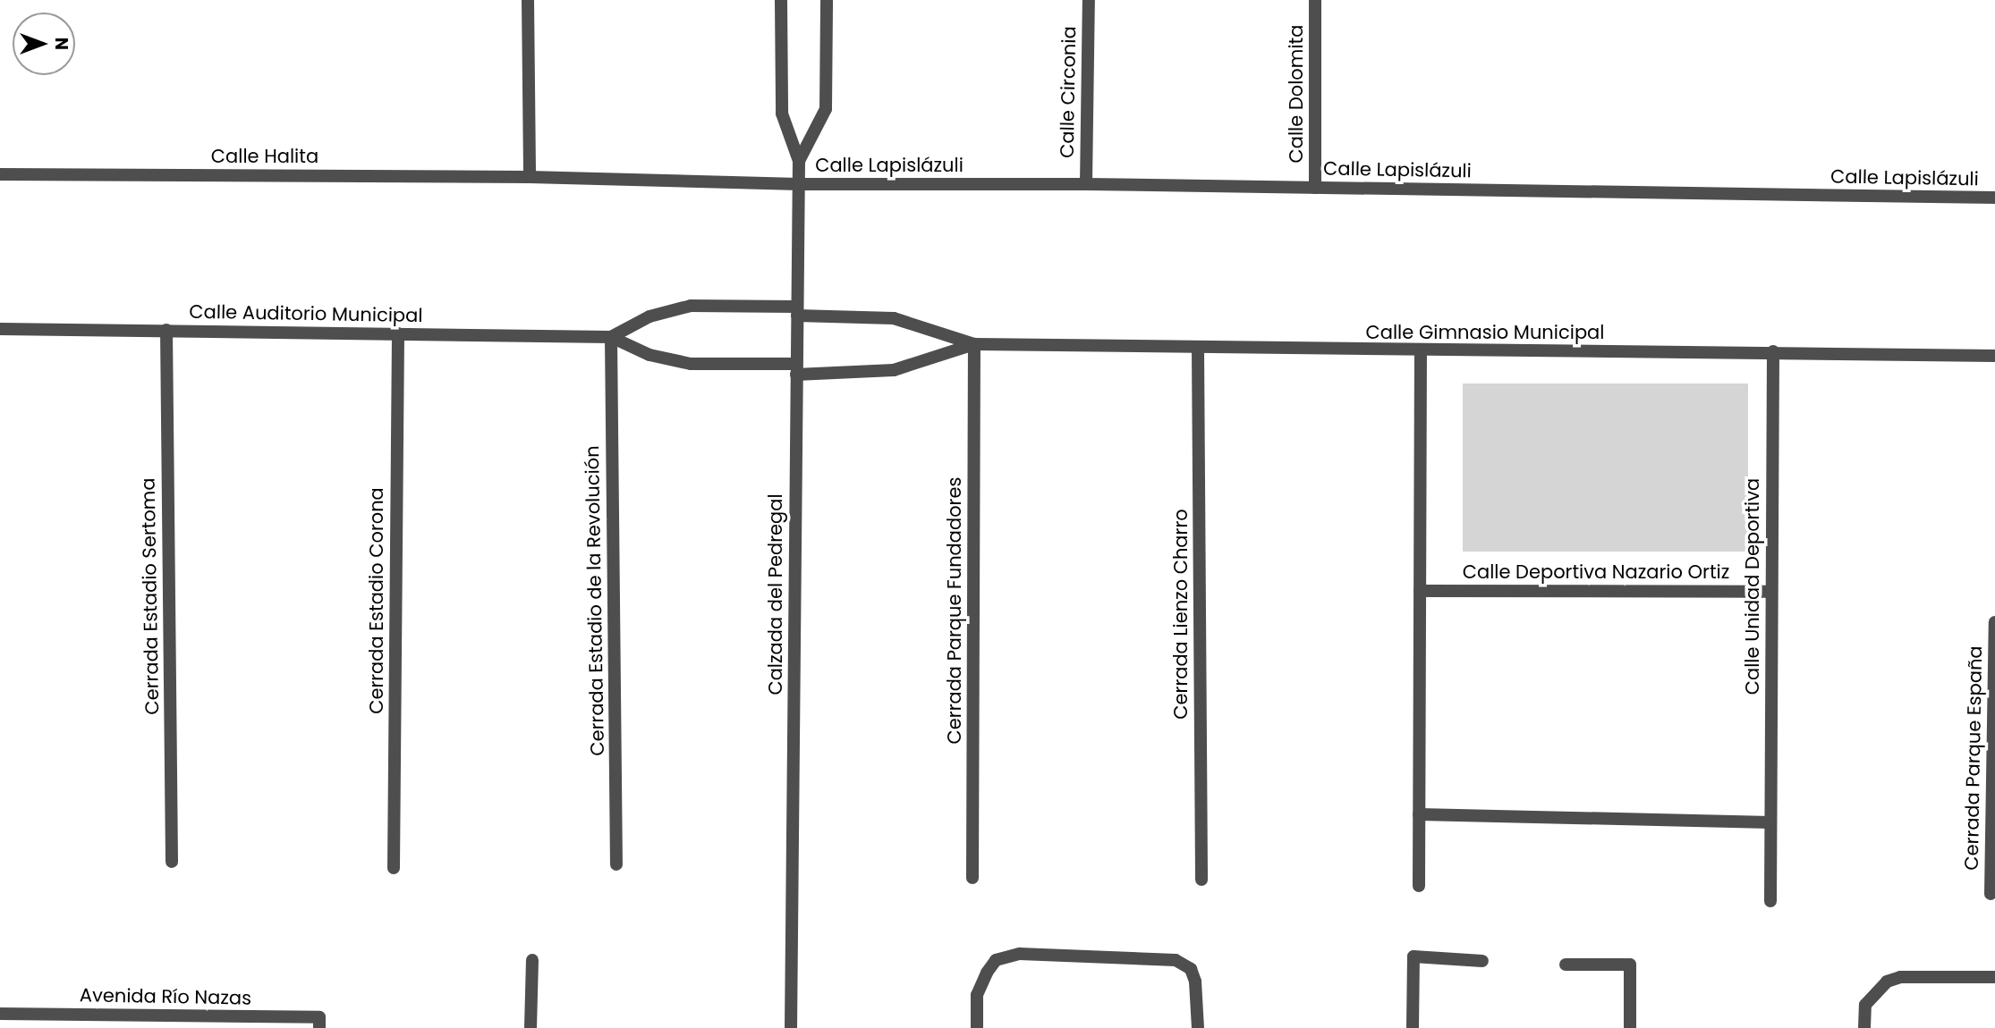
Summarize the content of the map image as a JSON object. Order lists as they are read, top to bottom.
{
  "streets": {
    "street": [
      "Calle Circonia",
      "Calle Dolomita",
      "Calle Halita",
      "Calle Lapislázuli",
      "Calle Auditorio Municipal",
      "Calle Gimnasio Municipal",
      "Calle Deportiva Nazario Ortiz",
      "Calle Unidad Deportiva",
      "Calzada del Pedregal",
      "Cerrada Estadio Sertoma",
      "Cerrada Estadio Corona",
      "Cerrada Estadio de la Revolución",
      "Cerrada Parque Fundadores",
      "Cerrada Lienzo Charro",
      "Cerrada Parque España",
      "Avenida Río Nazas"
    ]
  },
  "crossings": [
    ["Calle Circonia", "Calle Lapislázuli"],
    ["Calle Dolomita", "Calle Lapislázuli"],
    ["Calle Halita", "Calle Lapislázuli"],
    ["Calle Halita", "Calzada del Pedregal"],
    ["Calle Lapislázuli", "Calzada del Pedregal"],
    ["Calle Auditorio Municipal", "Calle Gimnasio Municipal"],
    ["Calle Auditorio Municipal", "Calzada del Pedregal"],
    ["Calle Auditorio Municipal", "Cerrada Estadio Sertoma"],
    ["Calle Auditorio Municipal", "Cerrada Estadio Corona"],
    ["Calle Auditorio Municipal", "Cerrada Estadio de la Revolución"],
    ["Calle Gimnasio Municipal", "Calle Unidad Deportiva"],
    ["Calle Gimnasio Municipal", "Calzada del Pedregal"],
    ["Calle Gimnasio Municipal", "Cerrada Parque Fundadores"],
    ["Calle Gimnasio Municipal", "Cerrada Lienzo Charro"],
    ["Calle Deportiva Nazario Ortiz", "Calle Unidad Deportiva"]
  ],
  "north": "right"
}
